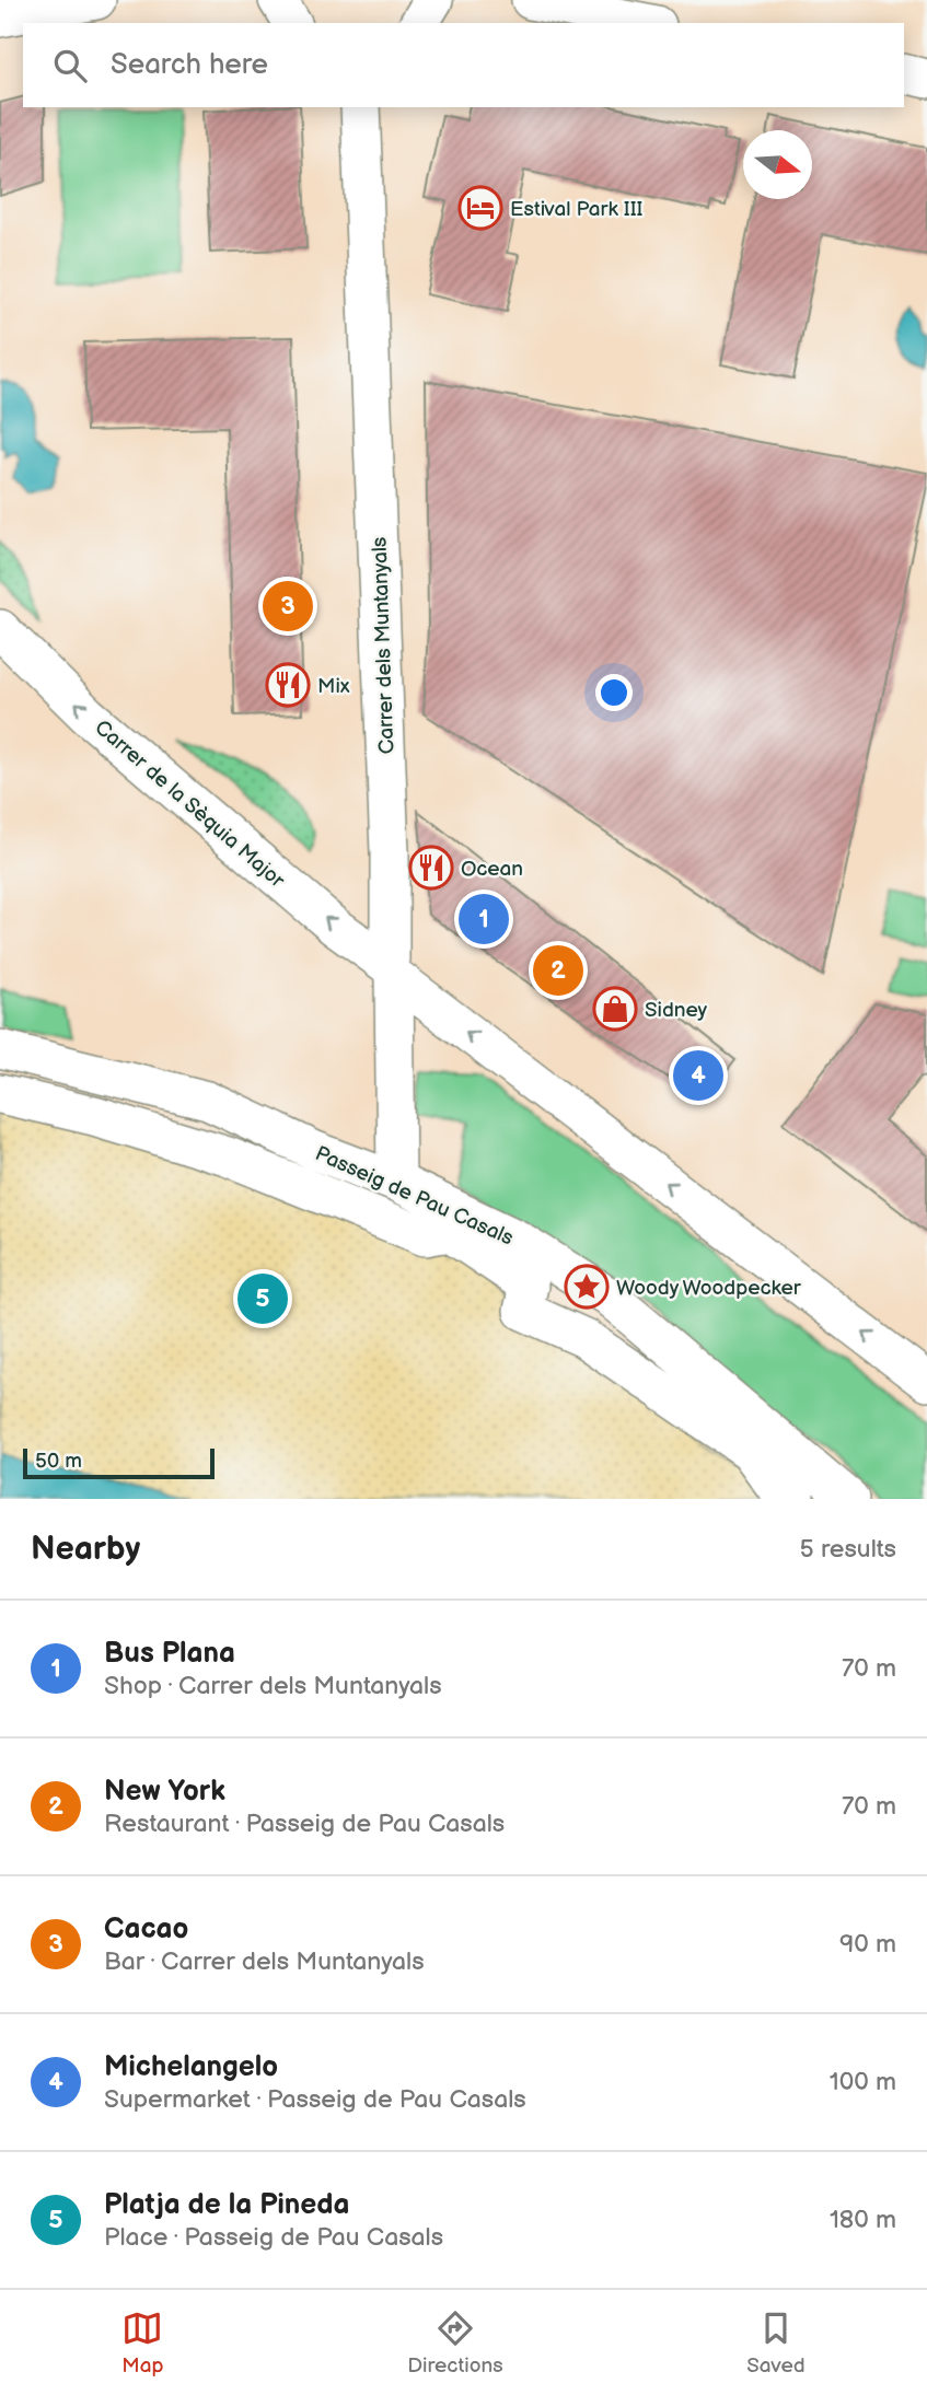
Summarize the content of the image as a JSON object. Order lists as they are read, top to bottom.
{
  "streets": {
    "street": ["Carrer dels Muntanyals", "Carrer de la Sèquia Major", "Passeig de Pau Casals"]
  },
  "crossings": [
    ["Carrer dels Muntanyals", "Carrer de la Sèquia Major"],
    ["Carrer dels Muntanyals", "Passeig de Pau Casals"]
  ],
  "places": {
    "hotel": ["Estival Park III"],
    "restaurant": ["Mix", "Ocean"],
    "shop": ["Sidney"],
    "place": ["Woody Woodpecker"]
  },
  "scale_bar": "50 m",
  "north": "right",
  "page": {
    "search": "Search here",
    "pins": [
      "3",
      "1",
      "2",
      "4",
      "5"
    ],
    "scale": "50 m",
    "heading": ["Nearby", "5 results"],
    "list": [
      {
        "mark": "1",
        "name": "Bus Plana",
        "note": "Shop · Carrer dels Muntanyals",
        "value": "70 m"
      },
      {
        "mark": "2",
        "name": "New York",
        "note": "Restaurant · Passeig de Pau Casals",
        "value": "70 m"
      },
      {
        "mark": "3",
        "name": "Cacao",
        "note": "Bar · Carrer dels Muntanyals",
        "value": "90 m"
      },
      {
        "mark": "4",
        "name": "Michelangelo",
        "note": "Supermarket · Passeig de Pau Casals",
        "value": "100 m"
      },
      {
        "mark": "5",
        "name": "Platja de la Pineda",
        "note": "Place · Passeig de Pau Casals",
        "value": "180 m"
      }
    ],
    "nav": ["Map", "Directions", "Saved"]
  }
}
